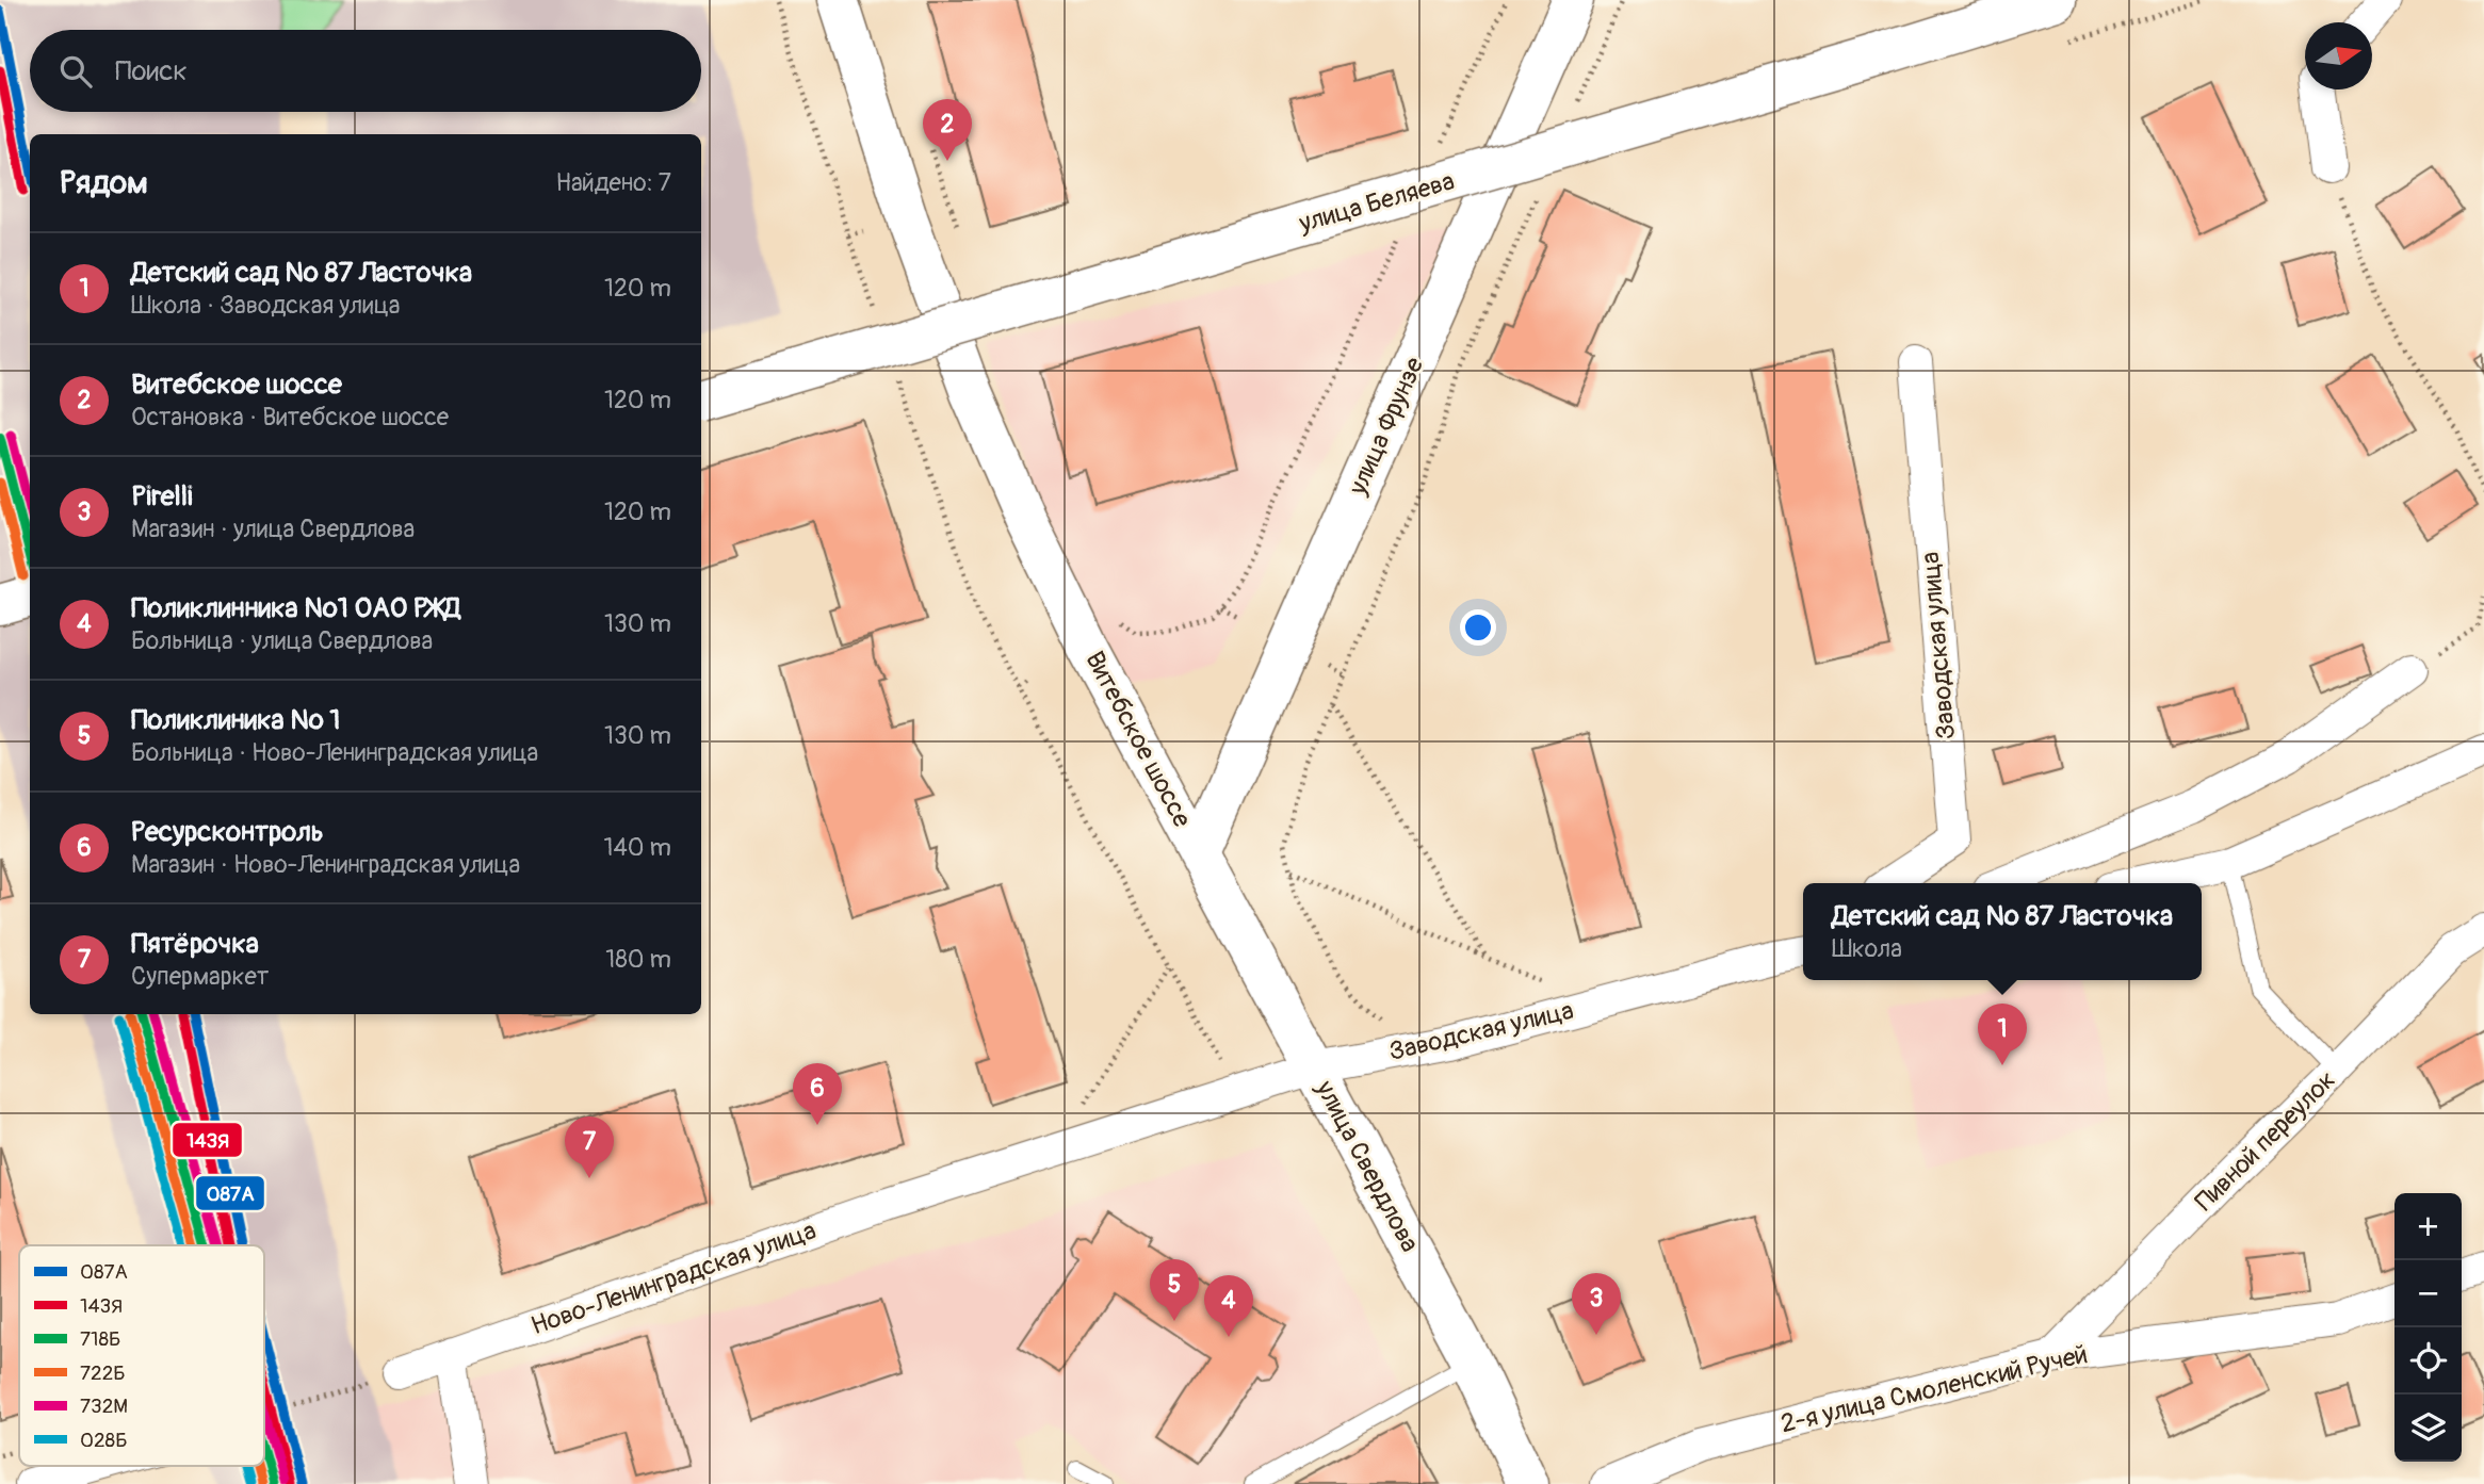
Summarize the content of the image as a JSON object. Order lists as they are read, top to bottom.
{
  "streets": {
    "main road": [
      "улица Беляева",
      "улица Фрунзе",
      "Витебское шоссе",
      "улица Свердлова"
    ],
    "street": [
      "Заводская улица",
      "Пивной переулок",
      "Ново-Ленинградская улица",
      "2-я улица Смоленский Ручей"
    ]
  },
  "crossings": [
    ["улица Фрунзе", "Витебское шоссе"],
    ["улица Фрунзе", "улица Свердлова"],
    ["Заводская улица", "улица Свердлова"],
    ["Заводская улица", "Ново-Ленинградская улица"],
    ["Витебское шоссе", "улица Свердлова"],
    ["Пивной переулок", "2-я улица Смоленский Ручей"],
    ["улица Свердлова", "Ново-Ленинградская улица"]
  ],
  "lines": [
    "transit line 087А",
    "transit line 143Я",
    "transit line 732М",
    "transit line 718Б",
    "transit line 722Б",
    "transit line 028Б"
  ],
  "legend": [
    "087А",
    "143Я",
    "718Б",
    "722Б",
    "732М",
    "028Б"
  ],
  "north": "right",
  "page": {
    "search": "Поиск",
    "pins": [
      "2",
      "1",
      "6",
      "7",
      "5",
      "3",
      "4"
    ],
    "heading": ["Рядом", "Найдено: 7"],
    "list": [
      {
        "mark": "1",
        "name": "Детский сад № 87 Ласточка",
        "note": "Школа · Заводская улица",
        "value": "120 m"
      },
      {
        "mark": "2",
        "name": "Витебское шоссе",
        "note": "Остановка · Витебское шоссе",
        "value": "120 m"
      },
      {
        "mark": "3",
        "name": "Pirelli",
        "note": "Магазин · улица Свердлова",
        "value": "120 m"
      },
      {
        "mark": "4",
        "name": "Поликлинника №1 ОАО РЖД",
        "note": "Больница · улица Свердлова",
        "value": "130 m"
      },
      {
        "mark": "5",
        "name": "Поликлиника № 1",
        "note": "Больница · Ново-Ленинградская улица",
        "value": "130 m"
      },
      {
        "mark": "6",
        "name": "Ресурсконтроль",
        "note": "Магазин · Ново-Ленинградская улица",
        "value": "140 m"
      },
      {
        "mark": "7",
        "name": "Пятёрочка",
        "note": "Супермаркет",
        "value": "180 m"
      }
    ],
    "popup": ["Детский сад № 87 Ласточка", "Школа"],
    "map_buttons": ["+", "−"]
  }
}
